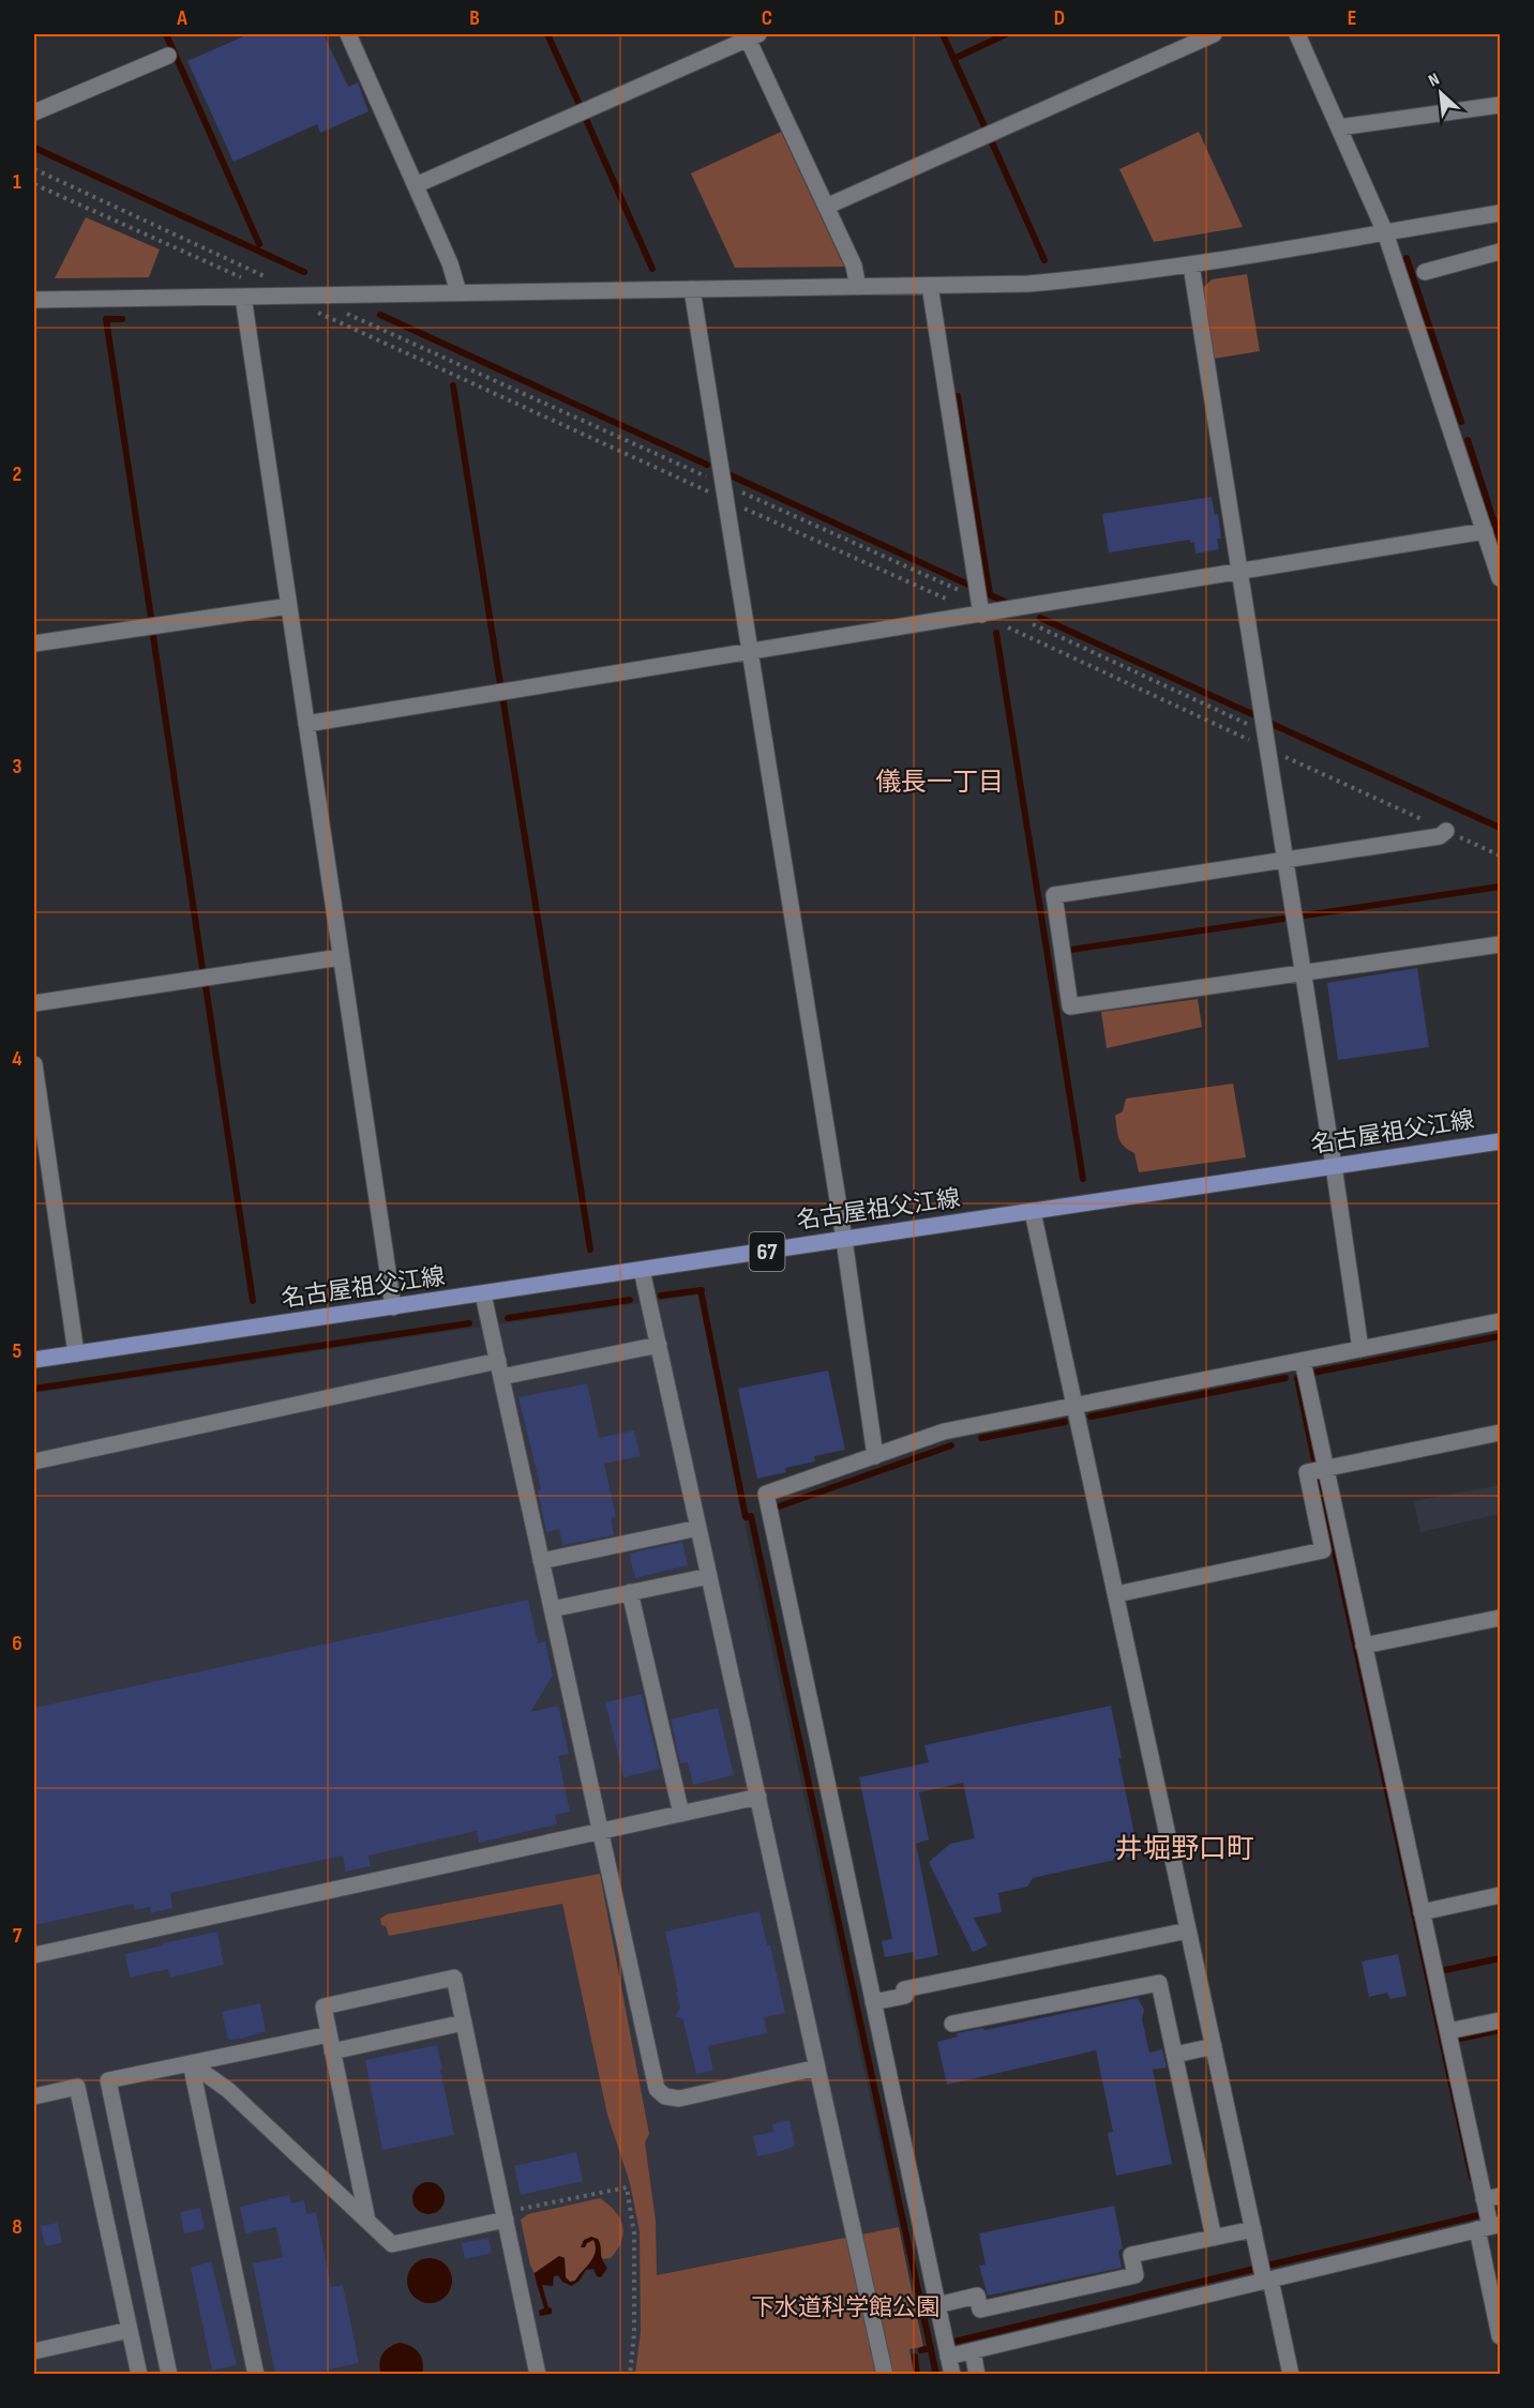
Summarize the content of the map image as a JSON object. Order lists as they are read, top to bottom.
{
  "streets": {
    "main road": ["名古屋祖父江線", "67"]
  },
  "districts": ["儀長一丁目", "井堀野口町"],
  "parks": ["下水道科学館公園"],
  "north": "top left",
  "grid": {
    "columns": [
      "A",
      "B",
      "C",
      "D",
      "E"
    ],
    "rows": [
      "1",
      "2",
      "3",
      "4",
      "5",
      "6",
      "7",
      "8"
    ]
  }
}
